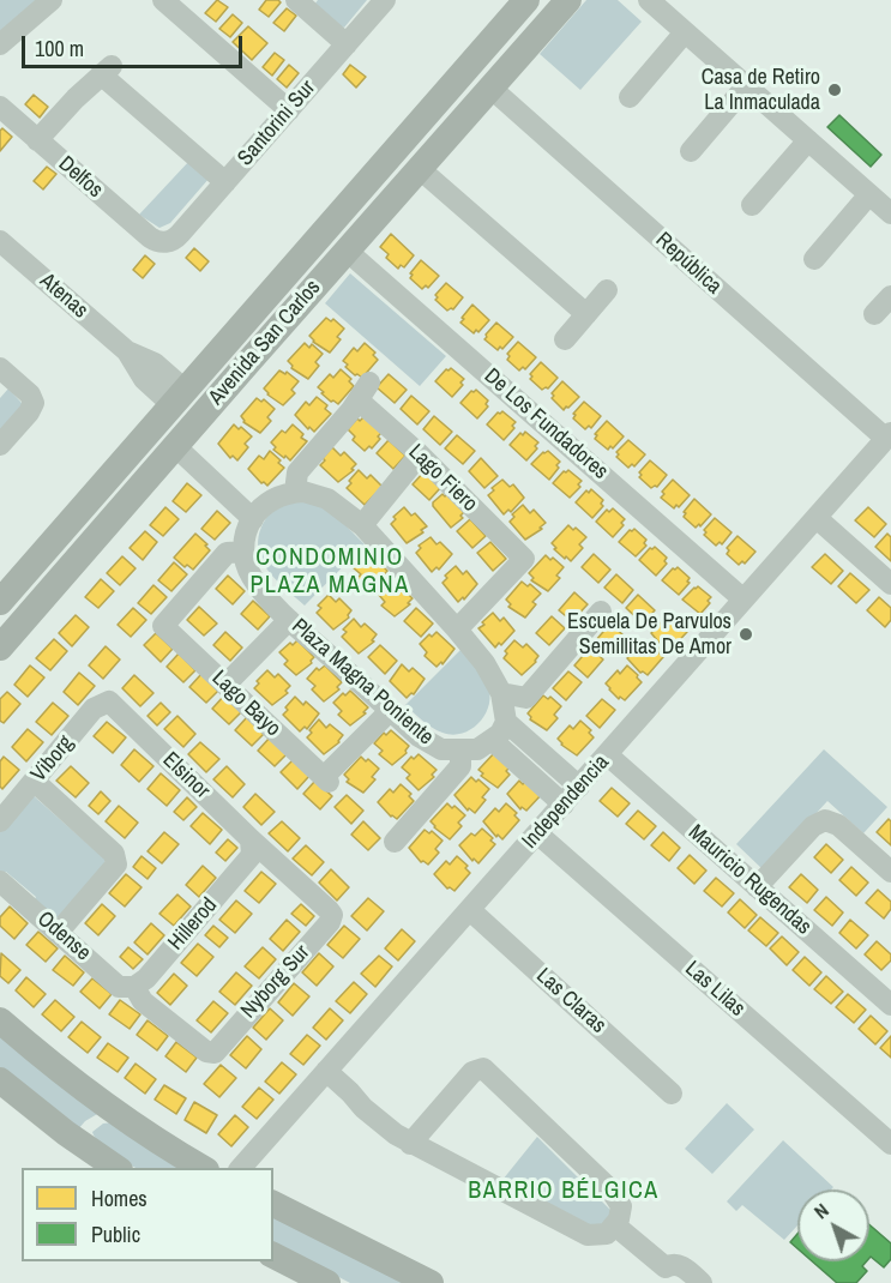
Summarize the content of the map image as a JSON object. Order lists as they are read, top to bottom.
{
  "streets": {
    "main road": ["Avenida San Carlos"],
    "street": [
      "Santorini Sur",
      "Delfos",
      "República",
      "Atenas",
      "De Los Fundadores",
      "Lago Fiero",
      "Plaza Magna Poniente",
      "Lago Bayo",
      "Viborg",
      "Elsinor",
      "Independencia",
      "Mauricio Rugendas",
      "Hillerod",
      "Odense",
      "Nyborg Sur",
      "Las Lilas",
      "Las Claras"
    ]
  },
  "crossings": [
    ["Santorini Sur", "Delfos"],
    ["República", "Avenida San Carlos"],
    ["República", "Independencia"],
    ["Atenas", "Avenida San Carlos"],
    ["Avenida San Carlos", "De Los Fundadores"],
    ["De Los Fundadores", "Independencia"],
    ["Plaza Magna Poniente", "Lago Bayo"],
    ["Viborg", "Elsinor"],
    ["Elsinor", "Hillerod"],
    ["Elsinor", "Nyborg Sur"],
    ["Independencia", "Mauricio Rugendas"],
    ["Independencia", "Las Lilas"],
    ["Independencia", "Las Claras"],
    ["Hillerod", "Odense"],
    ["Odense", "Nyborg Sur"]
  ],
  "districts": ["CONDOMINIO PLAZA MAGNA", "BARRIO BÉLGICA"],
  "places": ["Casa de Retiro La Inmaculada", "Escuela De Parvulos Semillitas De Amor"],
  "legend": ["Homes", "Public"],
  "scale_bar": "100 m",
  "north": "top left"
}
